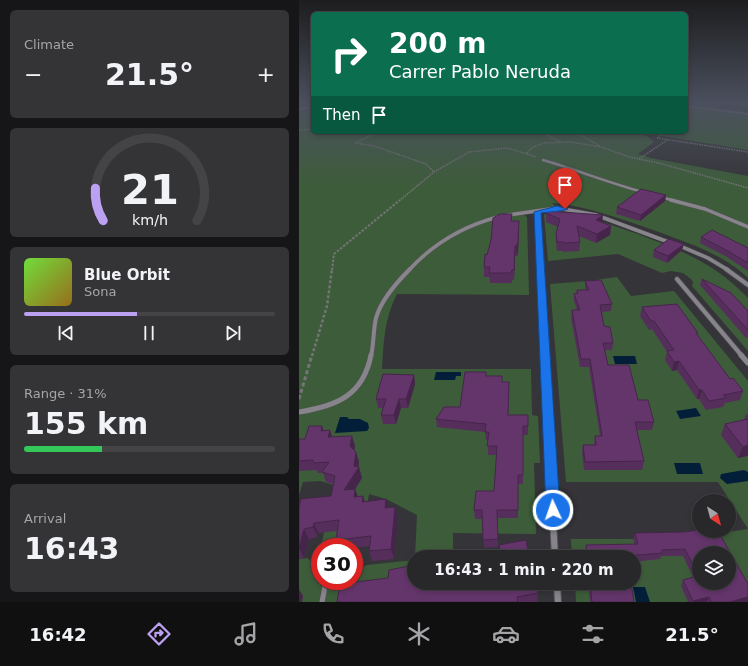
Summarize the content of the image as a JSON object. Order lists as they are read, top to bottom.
{
  "north": "bottom right",
  "page": {
    "tile": [
      "Climate",
      ["Range · 31%", "155 km"],
      ["Arrival", "16:43"]
    ],
    "turn": ["200 m", "Carrer Pablo Neruda"],
    "heat": ["−", "21.5°", "+"],
    "then": "Then",
    "song": ["Blue Orbit", "Sona"],
    "limit": "30",
    "trip": "16:43 · 1 min · 220 m",
    "tabs": ["16:42", "21.5°"],
    "gauge": ["21", "km/h"]
  }
}
